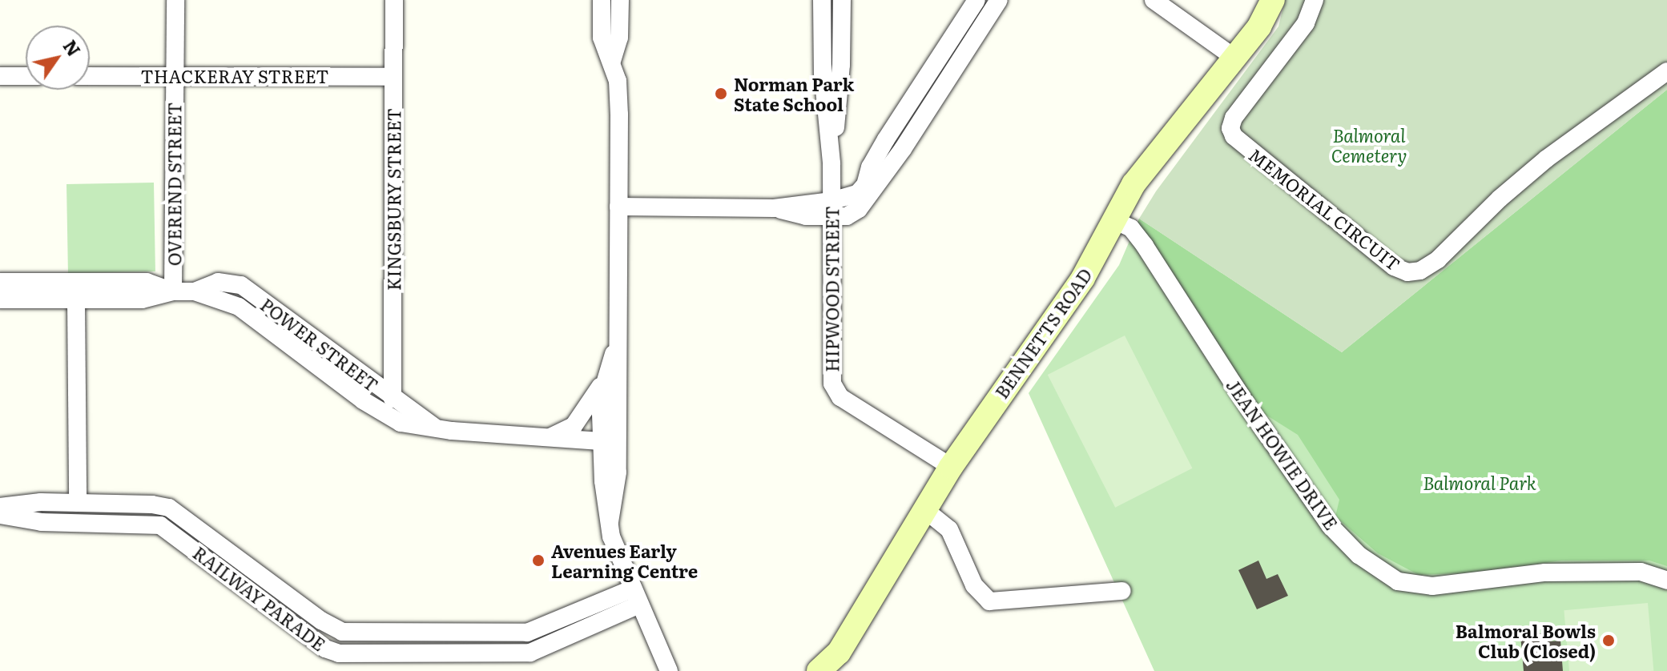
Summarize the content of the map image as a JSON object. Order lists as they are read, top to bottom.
{
  "streets": {
    "main road": ["BENNETTS ROAD"],
    "street": [
      "THACKERAY STREET",
      "OVEREND STREET",
      "KINGSBURY STREET",
      "MEMORIAL CIRCUIT",
      "HIPWOOD STREET",
      "POWER STREET",
      "JEAN HOWIE DRIVE",
      "RAILWAY PARADE"
    ]
  },
  "crossings": [
    ["THACKERAY STREET", "OVEREND STREET"],
    ["THACKERAY STREET", "KINGSBURY STREET"],
    ["OVEREND STREET", "POWER STREET"],
    ["KINGSBURY STREET", "POWER STREET"],
    ["HIPWOOD STREET", "BENNETTS ROAD"],
    ["BENNETTS ROAD", "JEAN HOWIE DRIVE"]
  ],
  "parks": ["Balmoral Cemetery", "Balmoral Park"],
  "places": ["Norman Park State School", "Avenues Early Learning Centre", "Balmoral Bowls Club (Closed)"],
  "north": "top right"
}
